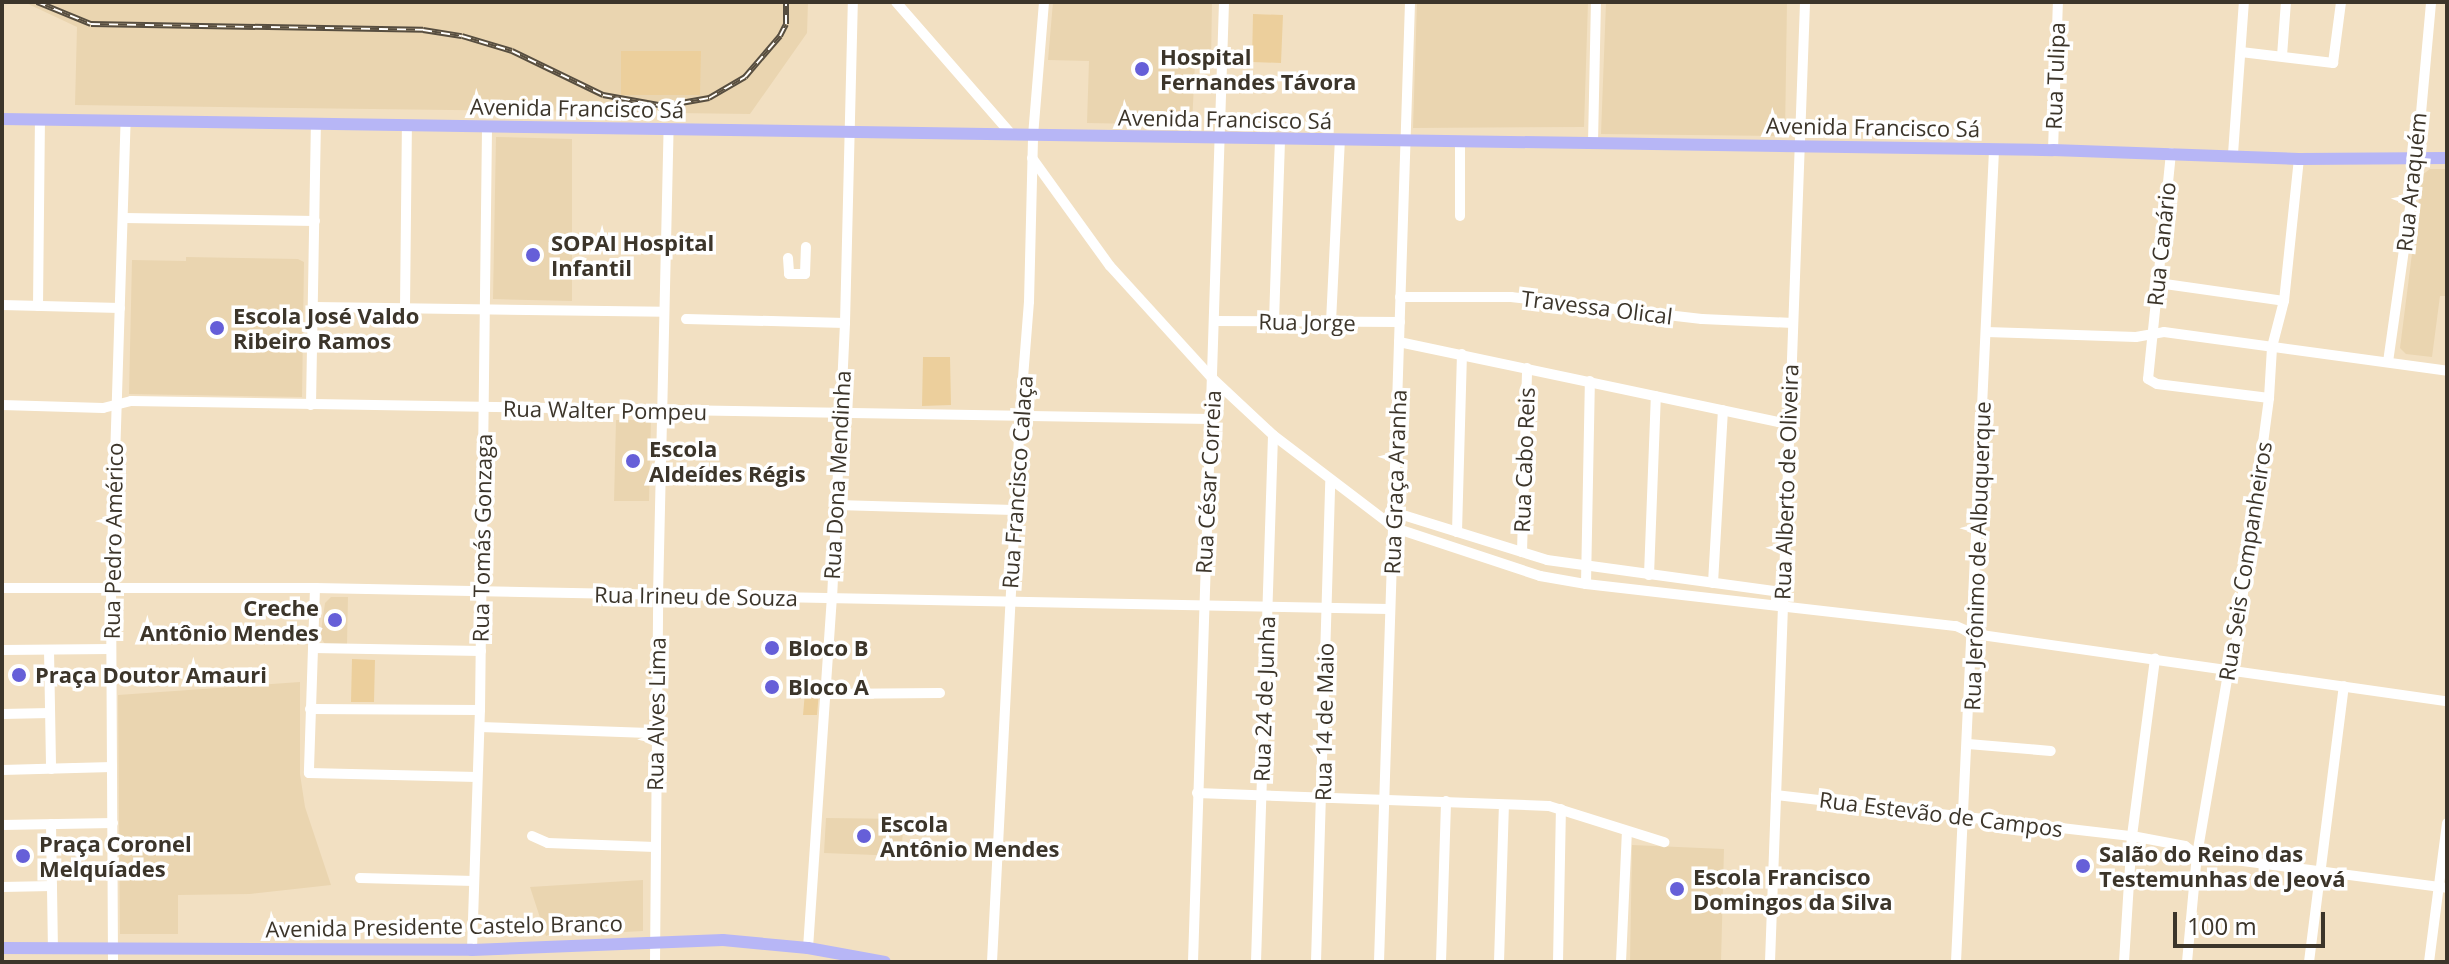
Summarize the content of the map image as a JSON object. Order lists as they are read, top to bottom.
{
  "streets": {
    "main road": ["Avenida Francisco Sá", "Avenida Presidente Castelo Branco"],
    "street": [
      "Rua Tulipa",
      "Rua Araquém",
      "Rua Canário",
      "Travessa Olical",
      "Rua Jorge",
      "Rua Walter Pompeu",
      "Rua Cabo Reis",
      "Rua Dona Mendinha",
      "Rua Francisco Calaça",
      "Rua César Correia",
      "Rua Graça Aranha",
      "Rua Alberto de Oliveira",
      "Rua Tomás Gonzaga",
      "Rua Pedro Américo",
      "Rua Jerônimo de Albuquerque",
      "Rua Seis Companheiros",
      "Rua Irineu de Souza",
      "Rua 24 de Junha",
      "Rua Alves Lima",
      "Rua 14 de Maio",
      "Rua Estevão de Campos"
    ]
  },
  "crossings": [
    ["Rua Tulipa", "Avenida Francisco Sá"],
    ["Avenida Francisco Sá", "Rua Araquém"],
    ["Avenida Francisco Sá", "Rua Canário"],
    ["Avenida Francisco Sá", "Rua Dona Mendinha"],
    ["Avenida Francisco Sá", "Rua Francisco Calaça"],
    ["Avenida Francisco Sá", "Rua César Correia"],
    ["Avenida Francisco Sá", "Rua Graça Aranha"],
    ["Avenida Francisco Sá", "Rua Alberto de Oliveira"],
    ["Avenida Francisco Sá", "Rua Tomás Gonzaga"],
    ["Avenida Francisco Sá", "Rua Pedro Américo"],
    ["Avenida Francisco Sá", "Rua Jerônimo de Albuquerque"],
    ["Avenida Francisco Sá", "Rua Seis Companheiros"],
    ["Avenida Francisco Sá", "Rua Alves Lima"],
    ["Rua Canário", "Rua Seis Companheiros"],
    ["Travessa Olical", "Rua Graça Aranha"],
    ["Travessa Olical", "Rua Alberto de Oliveira"],
    ["Rua Jorge", "Rua César Correia"],
    ["Rua Jorge", "Rua Graça Aranha"],
    ["Rua Walter Pompeu", "Rua Dona Mendinha"],
    ["Rua Walter Pompeu", "Rua Francisco Calaça"],
    ["Rua Walter Pompeu", "Rua César Correia"],
    ["Rua Walter Pompeu", "Rua Tomás Gonzaga"],
    ["Rua Walter Pompeu", "Rua Pedro Américo"],
    ["Rua Walter Pompeu", "Rua Alves Lima"],
    ["Rua Dona Mendinha", "Rua Irineu de Souza"],
    ["Rua Dona Mendinha", "Avenida Presidente Castelo Branco"],
    ["Rua Francisco Calaça", "Rua Irineu de Souza"],
    ["Rua César Correia", "Rua Irineu de Souza"],
    ["Rua Graça Aranha", "Rua Irineu de Souza"],
    ["Rua Alberto de Oliveira", "Rua Estevão de Campos"],
    ["Rua Tomás Gonzaga", "Rua Irineu de Souza"],
    ["Rua Tomás Gonzaga", "Avenida Presidente Castelo Branco"],
    ["Rua Pedro Américo", "Rua Irineu de Souza"],
    ["Rua Pedro Américo", "Avenida Presidente Castelo Branco"],
    ["Rua Jerônimo de Albuquerque", "Rua Estevão de Campos"],
    ["Rua Seis Companheiros", "Rua Estevão de Campos"],
    ["Rua Irineu de Souza", "Rua 24 de Junha"],
    ["Rua Irineu de Souza", "Rua Alves Lima"],
    ["Rua Irineu de Souza", "Rua 14 de Maio"],
    ["Rua Alves Lima", "Avenida Presidente Castelo Branco"]
  ],
  "places": [
    "Hospital Fernandes Távora",
    "SOPAI Hospital Infantil",
    "Escola José Valdo Ribeiro Ramos",
    "Escola Aldeídes Régis",
    "Creche Antônio Mendes",
    "Bloco B",
    "Praça Doutor Amauri",
    "Bloco A",
    "Escola Antônio Mendes",
    "Praça Coronel Melquíades",
    "Salão do Reino das Testemunhas de Jeová",
    "Escola Francisco Domingos da Silva"
  ],
  "scale_bar": "100 m"
}
